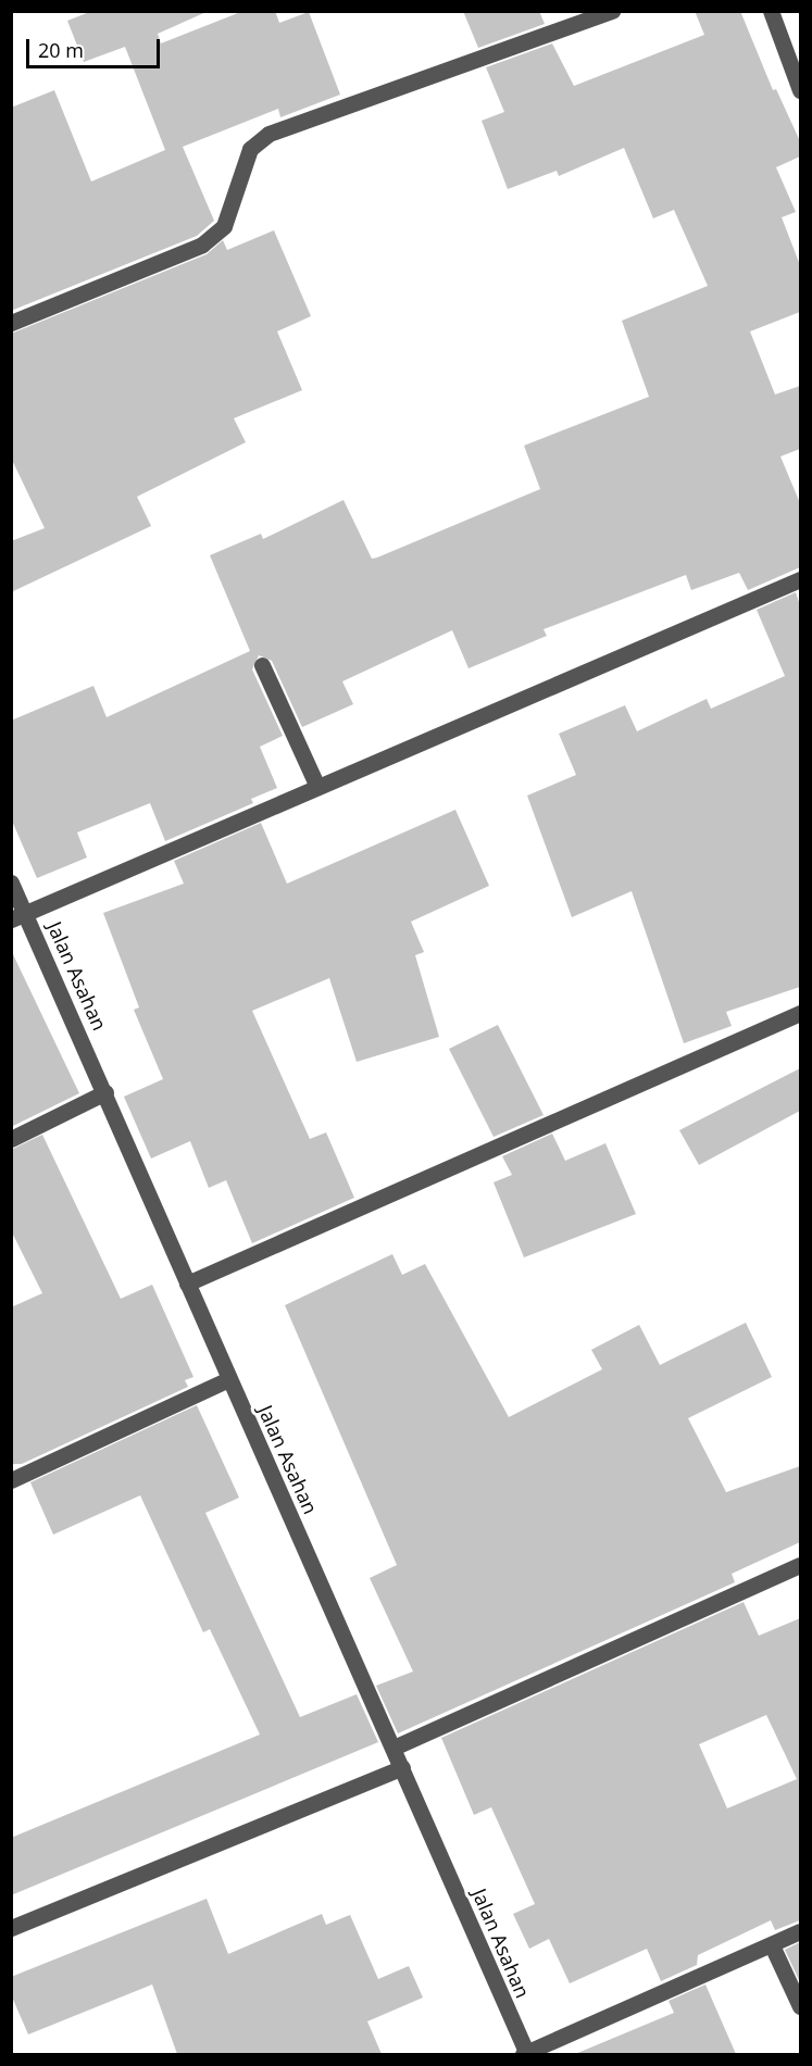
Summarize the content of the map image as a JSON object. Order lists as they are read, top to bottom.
{
  "streets": {
    "street": ["Jalan Asahan"]
  },
  "scale_bar": "20 m"
}
